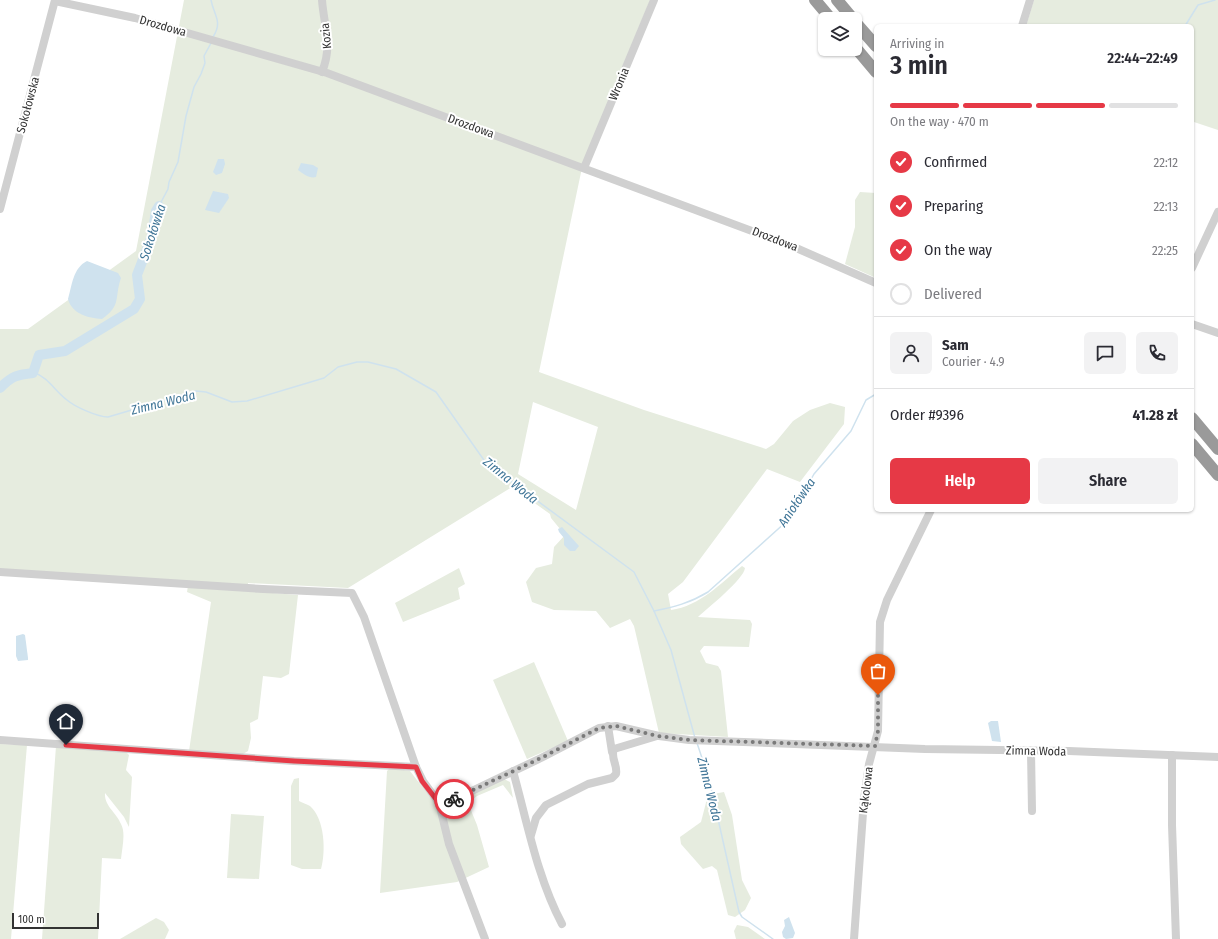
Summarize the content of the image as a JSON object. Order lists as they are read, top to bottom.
{
  "streets": {
    "street": [
      "Drozdowa",
      "Kozia",
      "Wronia",
      "Sokołowska",
      "Zimna Woda",
      "Kąkolowa"
    ]
  },
  "crossings": [
    ["Drozdowa", "Kozia"],
    ["Drozdowa", "Wronia"],
    ["Drozdowa", "Sokołowska"],
    ["Zimna Woda", "Kąkolowa"]
  ],
  "water": ["Sokołówka", "Zimna Woda", "Aniołówka"],
  "scale_bar": "100 m",
  "page": {
    "heading": ["3 min", "Arriving in", "22:44–22:49"],
    "panel": [
      "Sam",
      "Courier · 4.9",
      "Order #9396",
      "41.28 zł"
    ],
    "bar": "On the way · 470 m",
    "list": [
      ["Confirmed", "22:12"],
      ["Preparing", "22:13"],
      ["On the way", "22:25"],
      "Delivered"
    ],
    "buttons": ["Help", "Share"],
    "scale": "100 m"
  }
}
